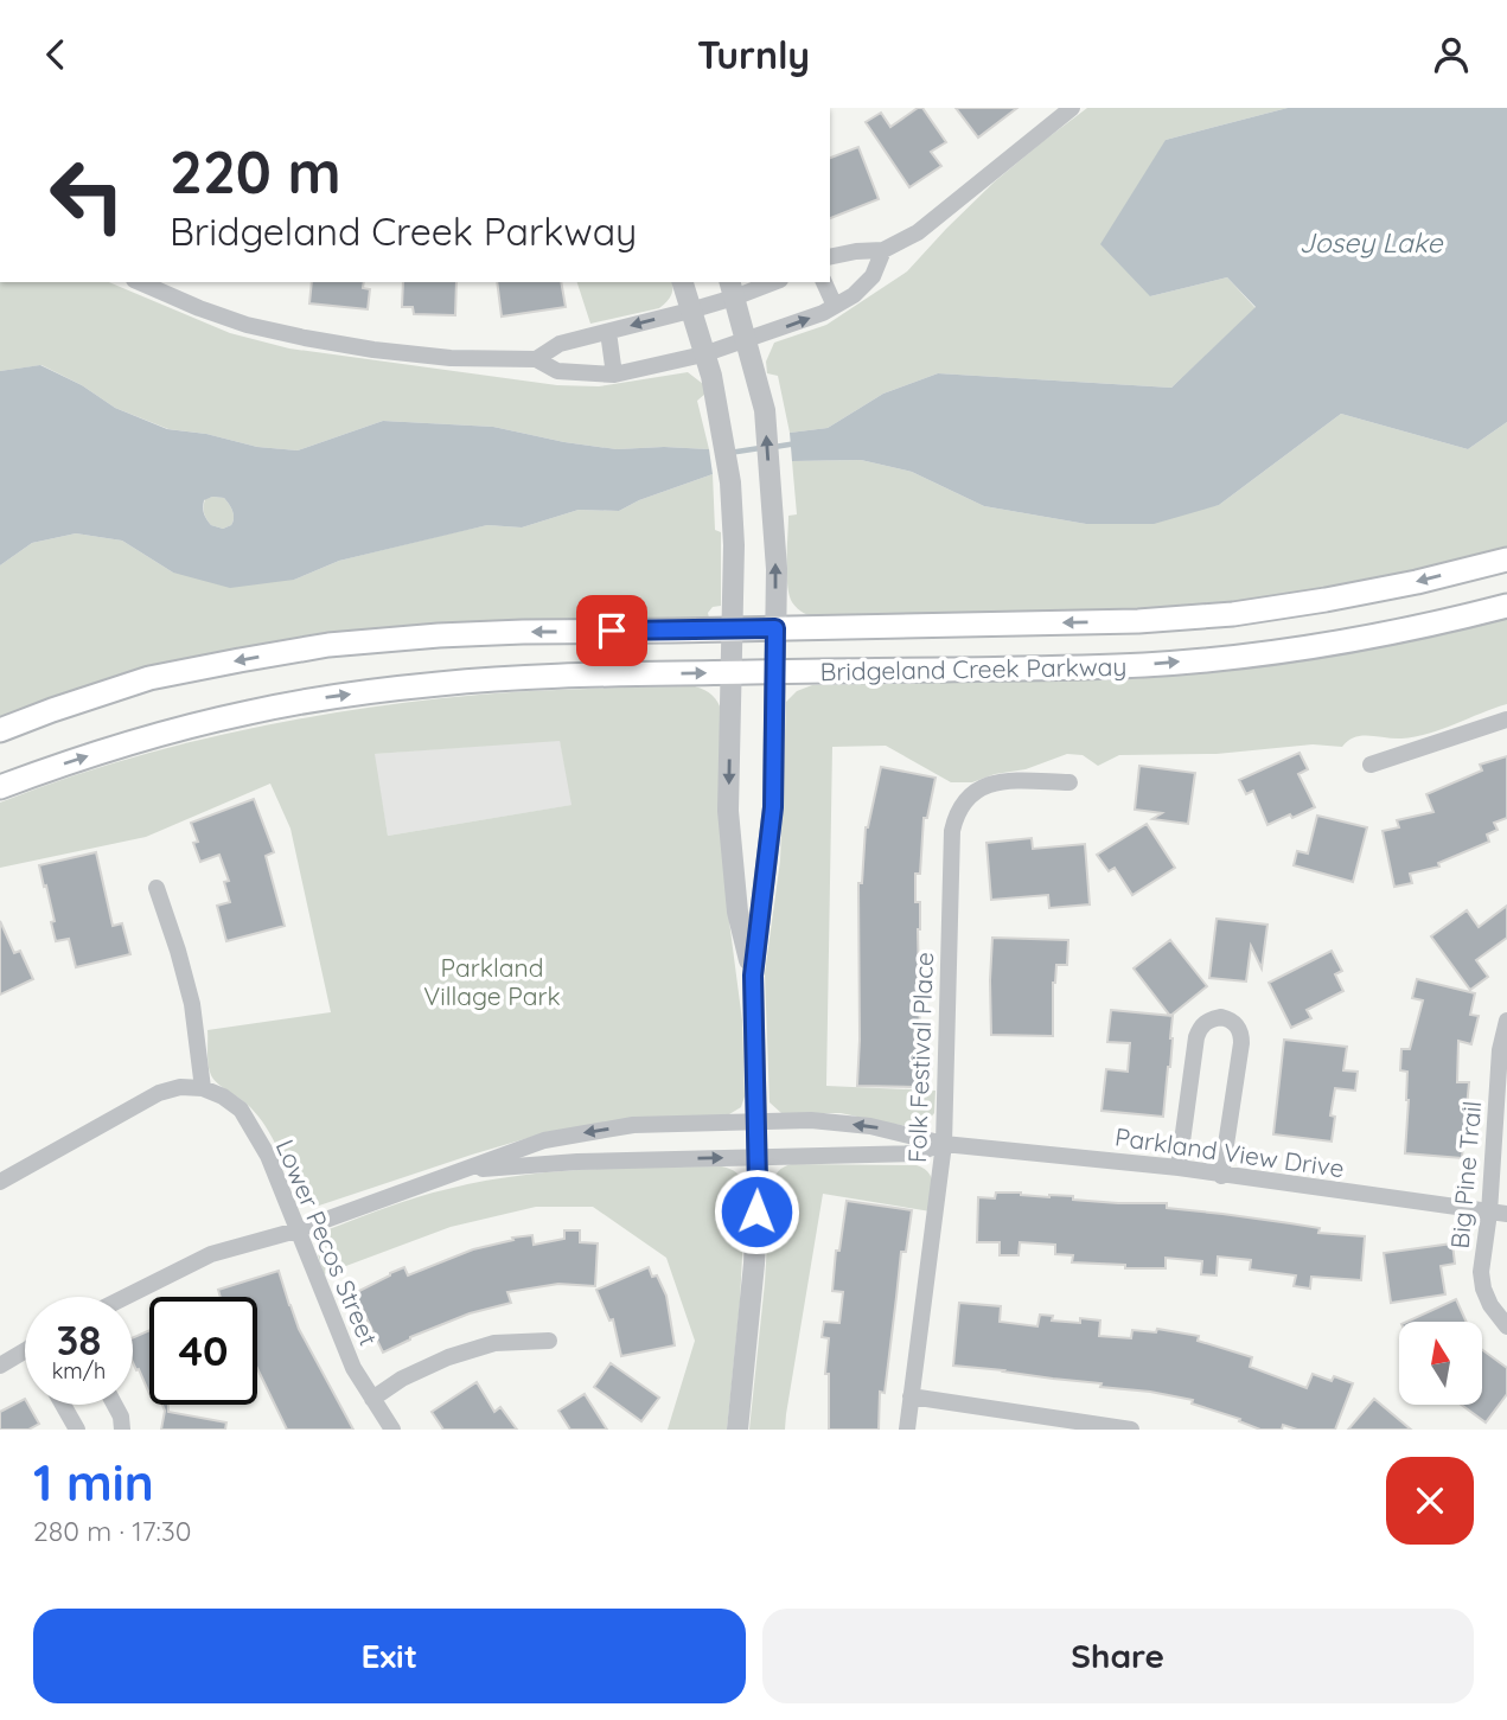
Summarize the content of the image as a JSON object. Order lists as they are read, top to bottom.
{
  "streets": {
    "main road": ["Bridgeland Creek Parkway"],
    "street": [
      "Folk Festival Place",
      "Parkland View Drive",
      "Big Pine Trail",
      "Lower Pecos Street"
    ]
  },
  "crossings": [
    ["Folk Festival Place", "Parkland View Drive"],
    ["Parkland View Drive", "Big Pine Trail"],
    ["Parkland View Drive", "Lower Pecos Street"]
  ],
  "water": ["Josey Lake"],
  "parks": ["Parkland Village Park"],
  "north": "top",
  "page": {
    "header": "Turnly",
    "turn": ["220 m", "Bridgeland Creek Parkway"],
    "speed": "38 km/h",
    "limit": "40",
    "heading": ["1 min", "280 m · 17:30"],
    "buttons": ["Exit", "Share"]
  }
}
